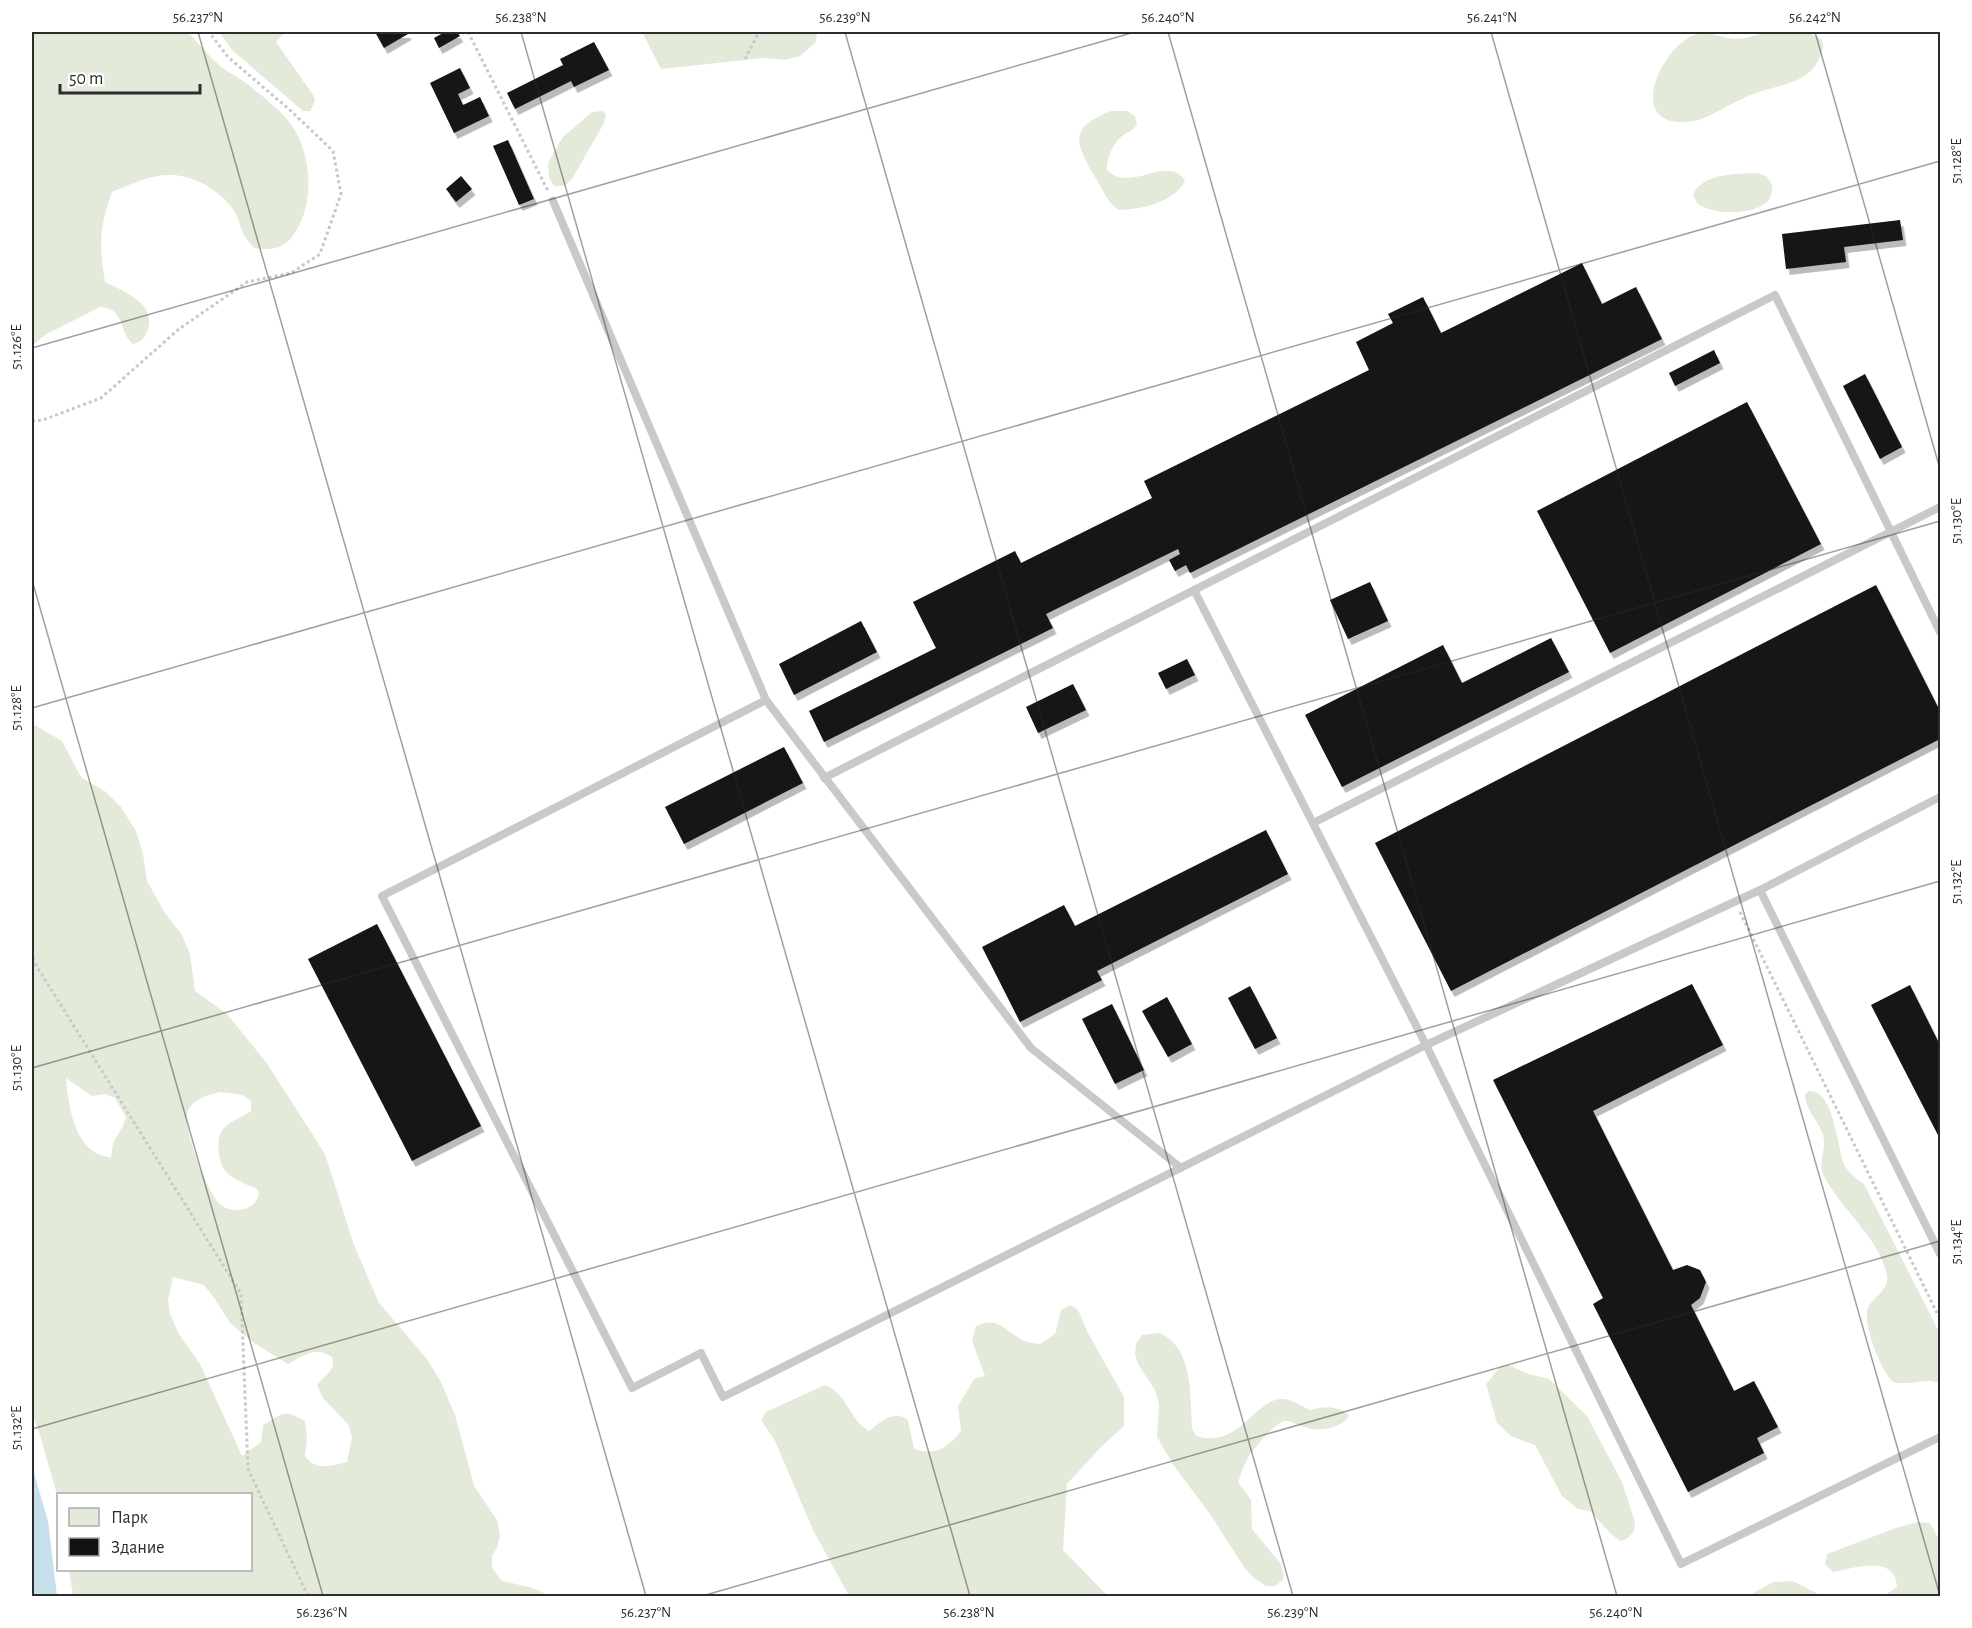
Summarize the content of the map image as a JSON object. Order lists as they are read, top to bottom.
{
  "legend": ["Парк", "Здание"],
  "scale_bar": "50 m",
  "coordinates": [
    "56.237°N",
    "56.238°N",
    "56.239°N",
    "56.240°N",
    "56.241°N",
    "56.242°N",
    "51.128°E",
    "51.126°E",
    "51.130°E",
    "51.132°E",
    "51.134°E",
    "56.236°N"
  ]
}
